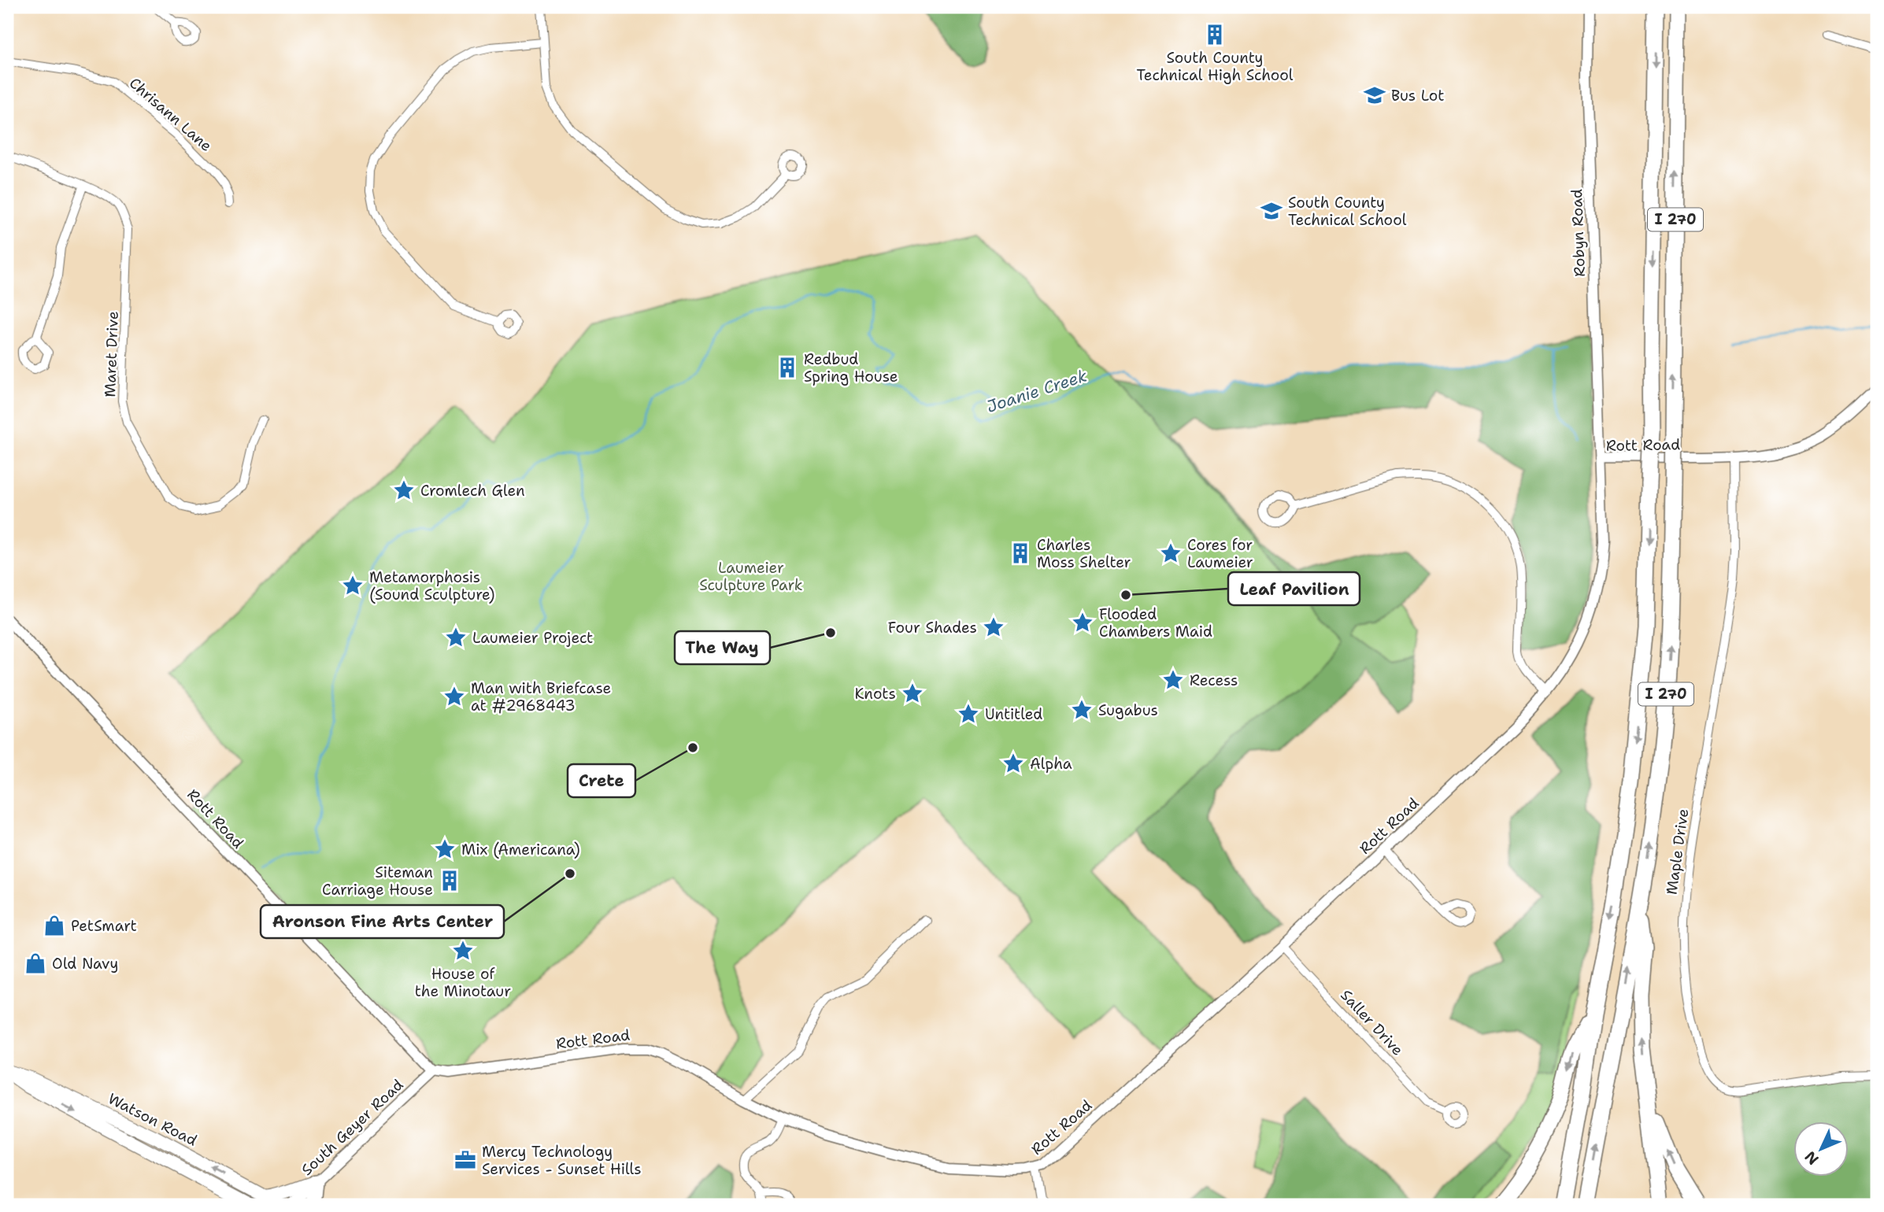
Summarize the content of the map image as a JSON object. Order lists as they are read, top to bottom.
{
  "streets": {
    "highway": ["I 270"],
    "main road": ["Watson Road"],
    "street": [
      "Chrisann Lane",
      "Robyn Road",
      "Maret Drive",
      "Rott Road",
      "Maple Drive",
      "Saller Drive",
      "South Geyer Road"
    ]
  },
  "crossings": [
    ["Robyn Road", "Rott Road"],
    ["Rott Road", "Maple Drive"],
    ["Rott Road", "Saller Drive"],
    ["Rott Road", "South Geyer Road"]
  ],
  "water": ["Joanie Creek"],
  "parks": ["Laumeier Sculpture Park"],
  "places": {
    "building": [
      "South County Technical High School",
      "Redbud Spring House",
      "Charles Moss Shelter",
      "Siteman Carriage House"
    ],
    "school or university": ["Bus Lot", "South County Technical School"],
    "place": [
      "Cromlech Glen",
      "Cores for Laumeier",
      "Metamorphosis (Sound Sculpture)",
      "Flooded Chambers Maid",
      "Four Shades",
      "Laumeier Project",
      "Recess",
      "Knots",
      "Man with Briefcase at #2968443",
      "Sugabus",
      "Untitled",
      "Alpha",
      "Mix (Americana)",
      "House of the Minotaur"
    ],
    "other": [
      "Leaf Pavilion",
      "The Way",
      "Crete",
      "Aronson Fine Arts Center"
    ],
    "shop": ["PetSmart", "Old Navy"],
    "office": ["Mercy Technology Services - Sunset Hills"]
  },
  "north": "bottom left"
}
